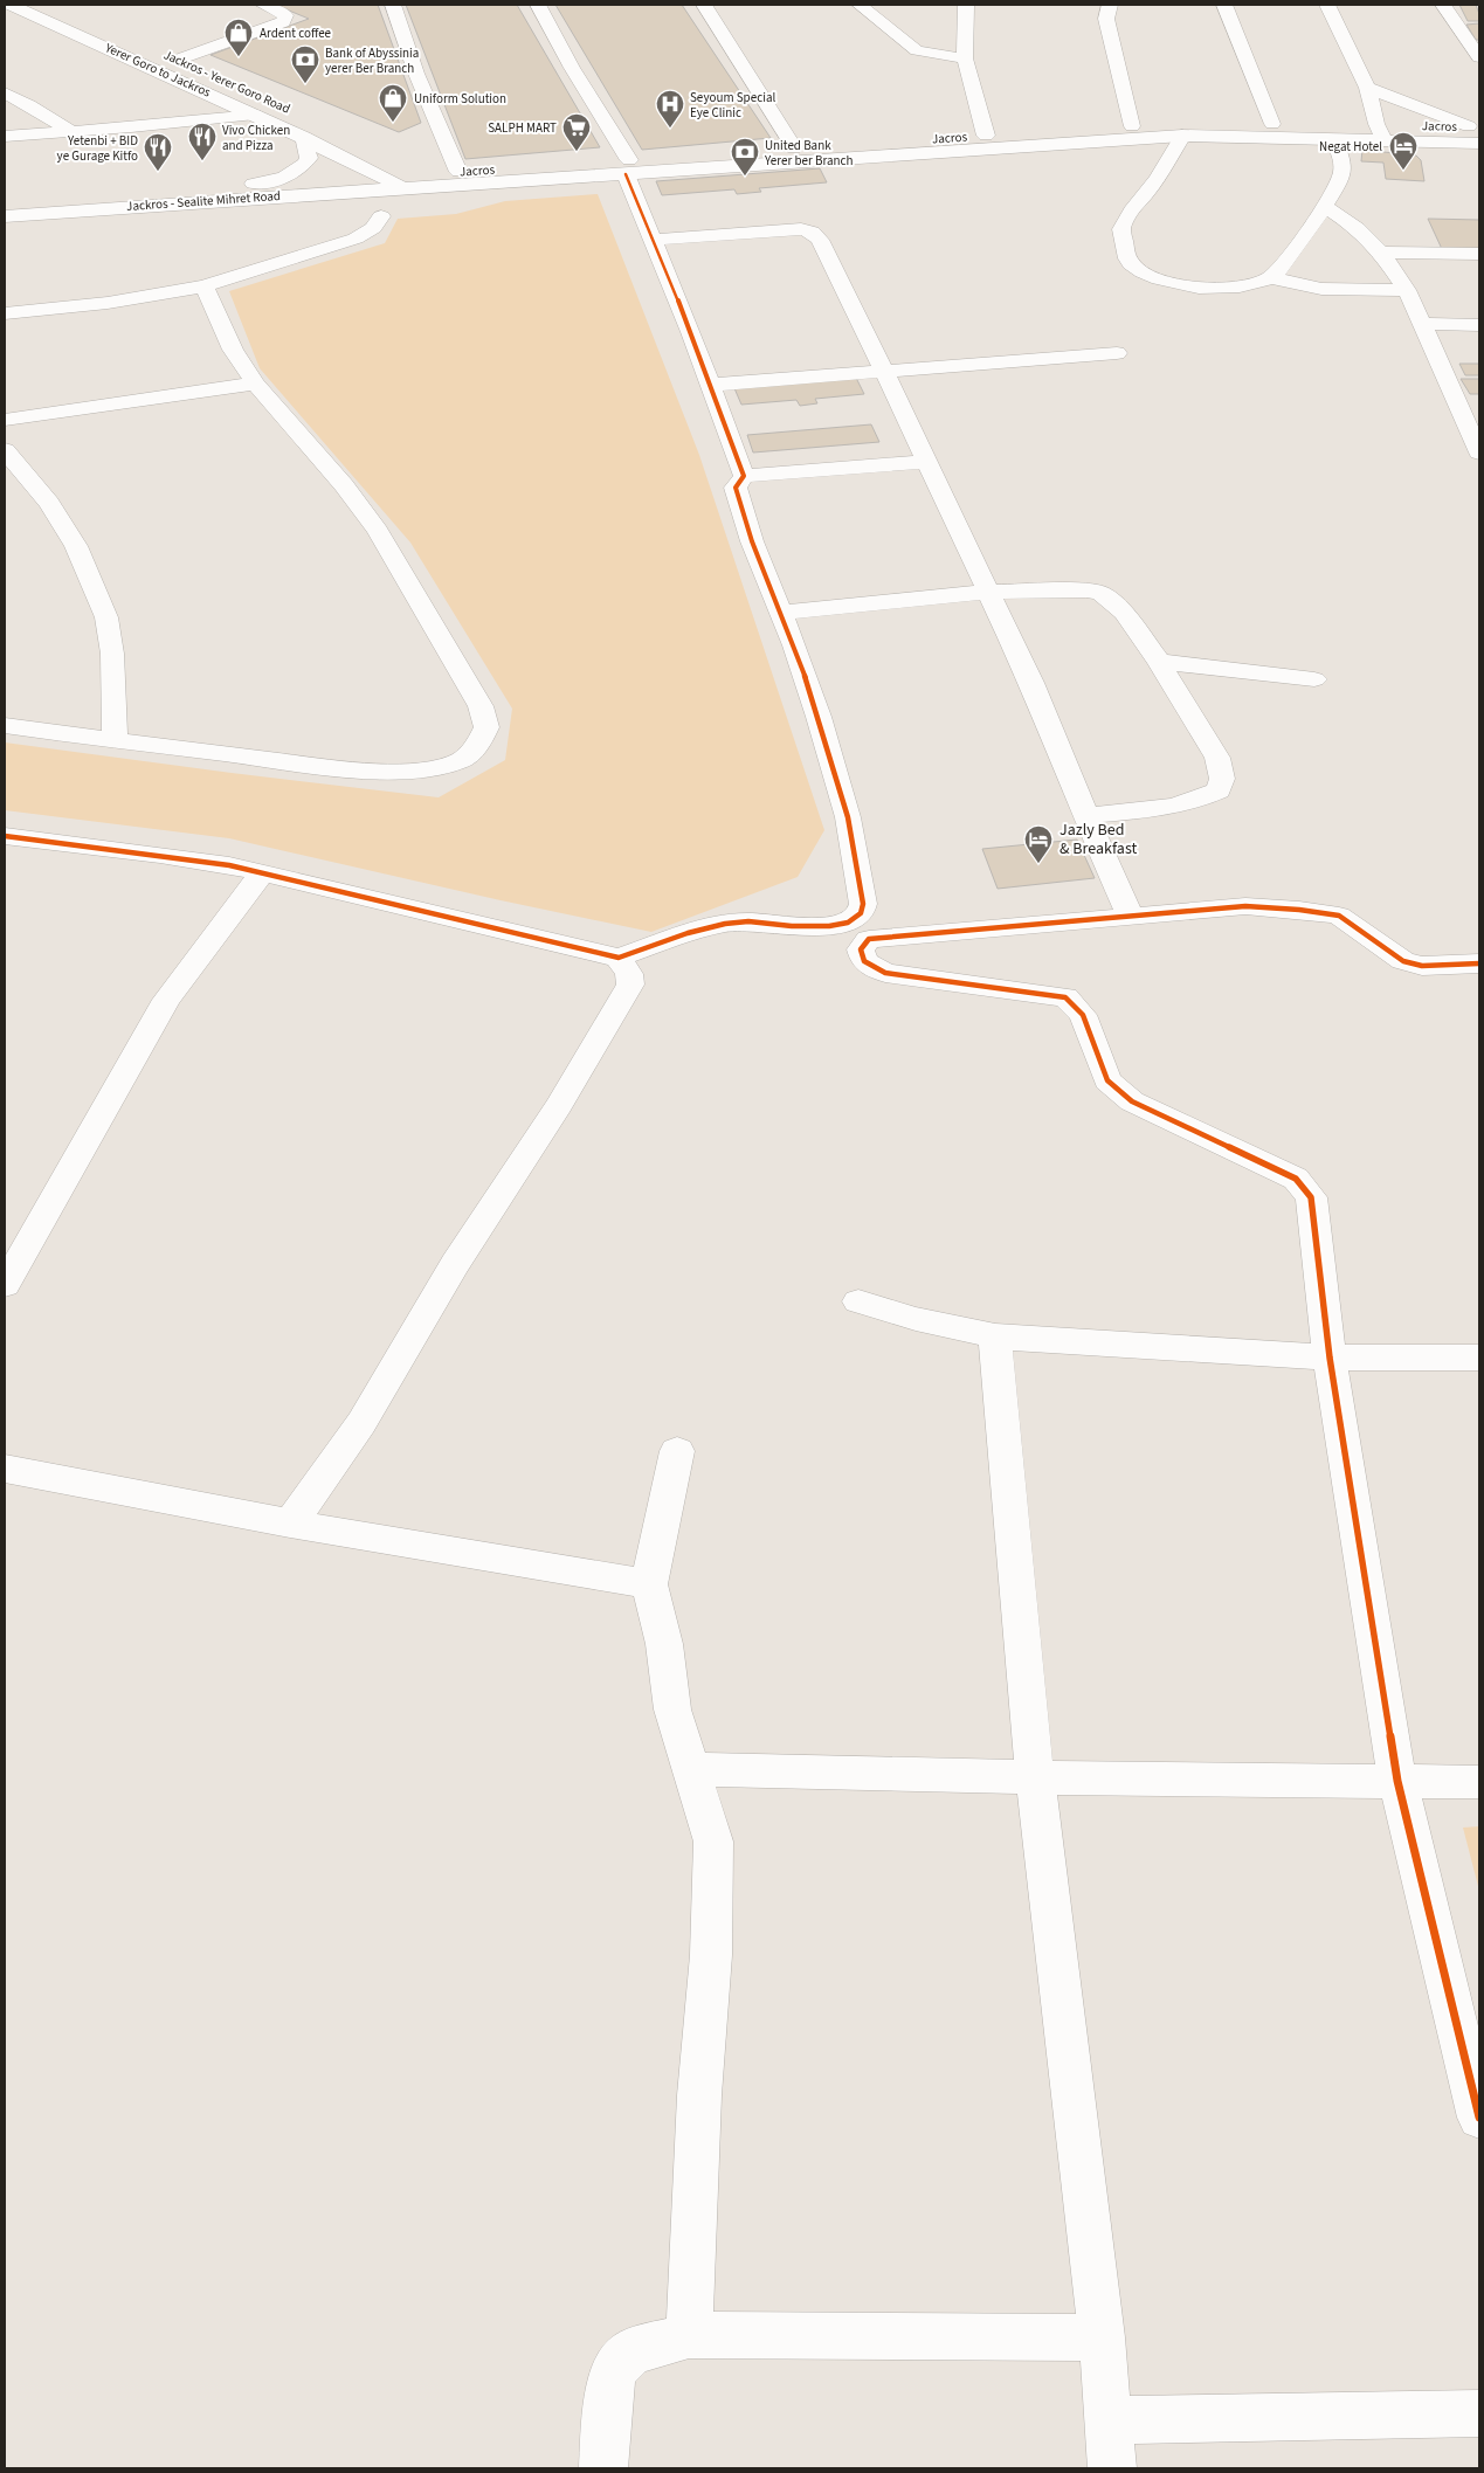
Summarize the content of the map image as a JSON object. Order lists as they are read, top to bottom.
{
  "streets": {
    "street": [
      "Yerer Goro to Jackros",
      "Jackros - Yerer Goro Road",
      "Jacros",
      "Jackros - Sealite Mihret Road"
    ]
  },
  "crossings": [
    ["Yerer Goro to Jackros", "Jacros"],
    ["Yerer Goro to Jackros", "Jackros - Sealite Mihret Road"],
    ["Jacros", "Jackros - Sealite Mihret Road"]
  ],
  "places": {
    "shop": ["Ardent coffee", "Uniform Solution"],
    "bank": ["Bank of Abyssinia yerer Ber Branch", "United Bank Yerer ber Branch"],
    "hospital": ["Seyoum Special Eye Clinic"],
    "supermarket": ["SALPH MART"],
    "restaurant": ["Vivo Chicken and Pizza", "Yetenbi + BID ye Gurage Kitfo"],
    "hotel": ["Negat Hotel", "Jazly Bed & Breakfast"]
  }
}
